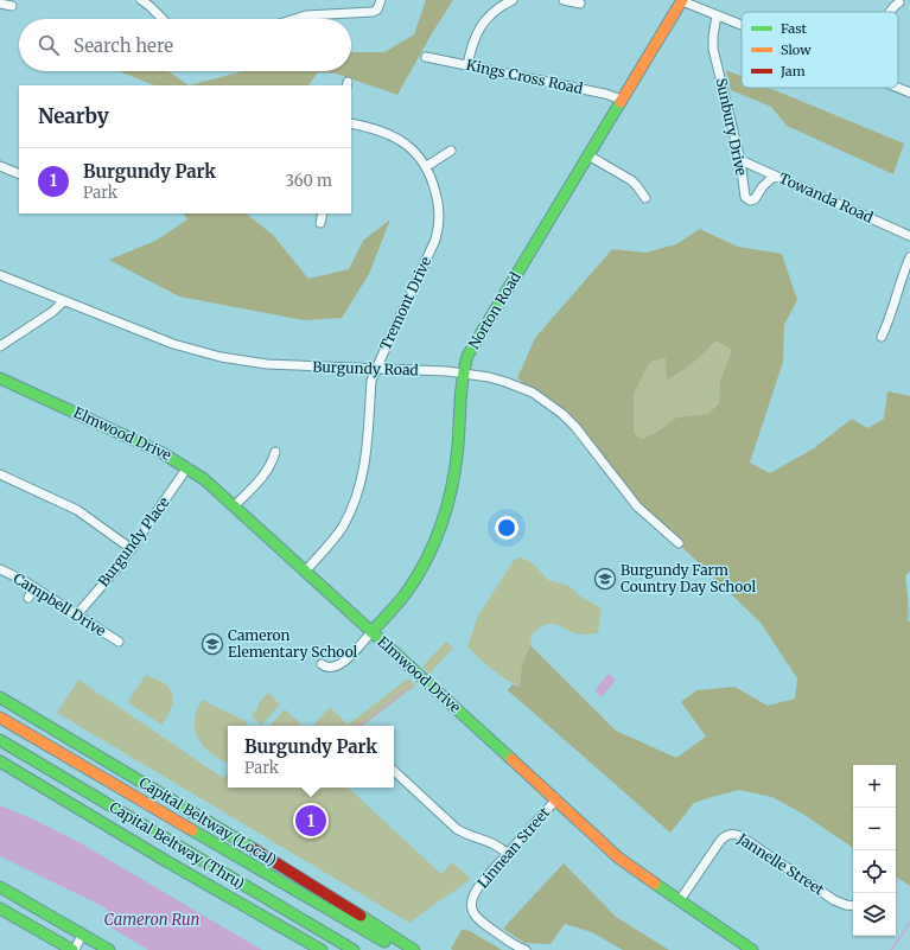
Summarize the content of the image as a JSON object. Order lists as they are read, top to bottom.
{
  "streets": {
    "main road": [
      "Norton Road",
      "Elmwood Drive",
      "Capital Beltway (Local)",
      "Capital Beltway (Thru)"
    ],
    "street": [
      "Kings Cross Road",
      "Sunbury Drive",
      "Towanda Road",
      "Tremont Drive",
      "Burgundy Road",
      "Burgundy Place",
      "Campbell Drive",
      "Linnean Street",
      "Jannelle Street"
    ]
  },
  "crossings": [
    ["Kings Cross Road", "Norton Road"],
    ["Sunbury Drive", "Towanda Road"],
    ["Tremont Drive", "Burgundy Road"],
    ["Tremont Drive", "Elmwood Drive"],
    ["Norton Road", "Burgundy Road"],
    ["Norton Road", "Elmwood Drive"],
    ["Elmwood Drive", "Burgundy Place"],
    ["Elmwood Drive", "Linnean Street"],
    ["Elmwood Drive", "Jannelle Street"],
    ["Burgundy Place", "Campbell Drive"]
  ],
  "water": ["Cameron Run"],
  "places": {
    "school or university": ["Burgundy Farm Country Day School", "Cameron Elementary School"]
  },
  "legend": ["Fast", "Slow", "Jam"],
  "page": {
    "search": "Search here",
    "heading": "Nearby",
    "list": [
      {
        "mark": "1",
        "name": "Burgundy Park",
        "note": "Park",
        "value": "360 m"
      }
    ],
    "popup": ["Burgundy Park", "Park"],
    "map_buttons": ["+", "−"],
    "pins": "1"
  }
}
